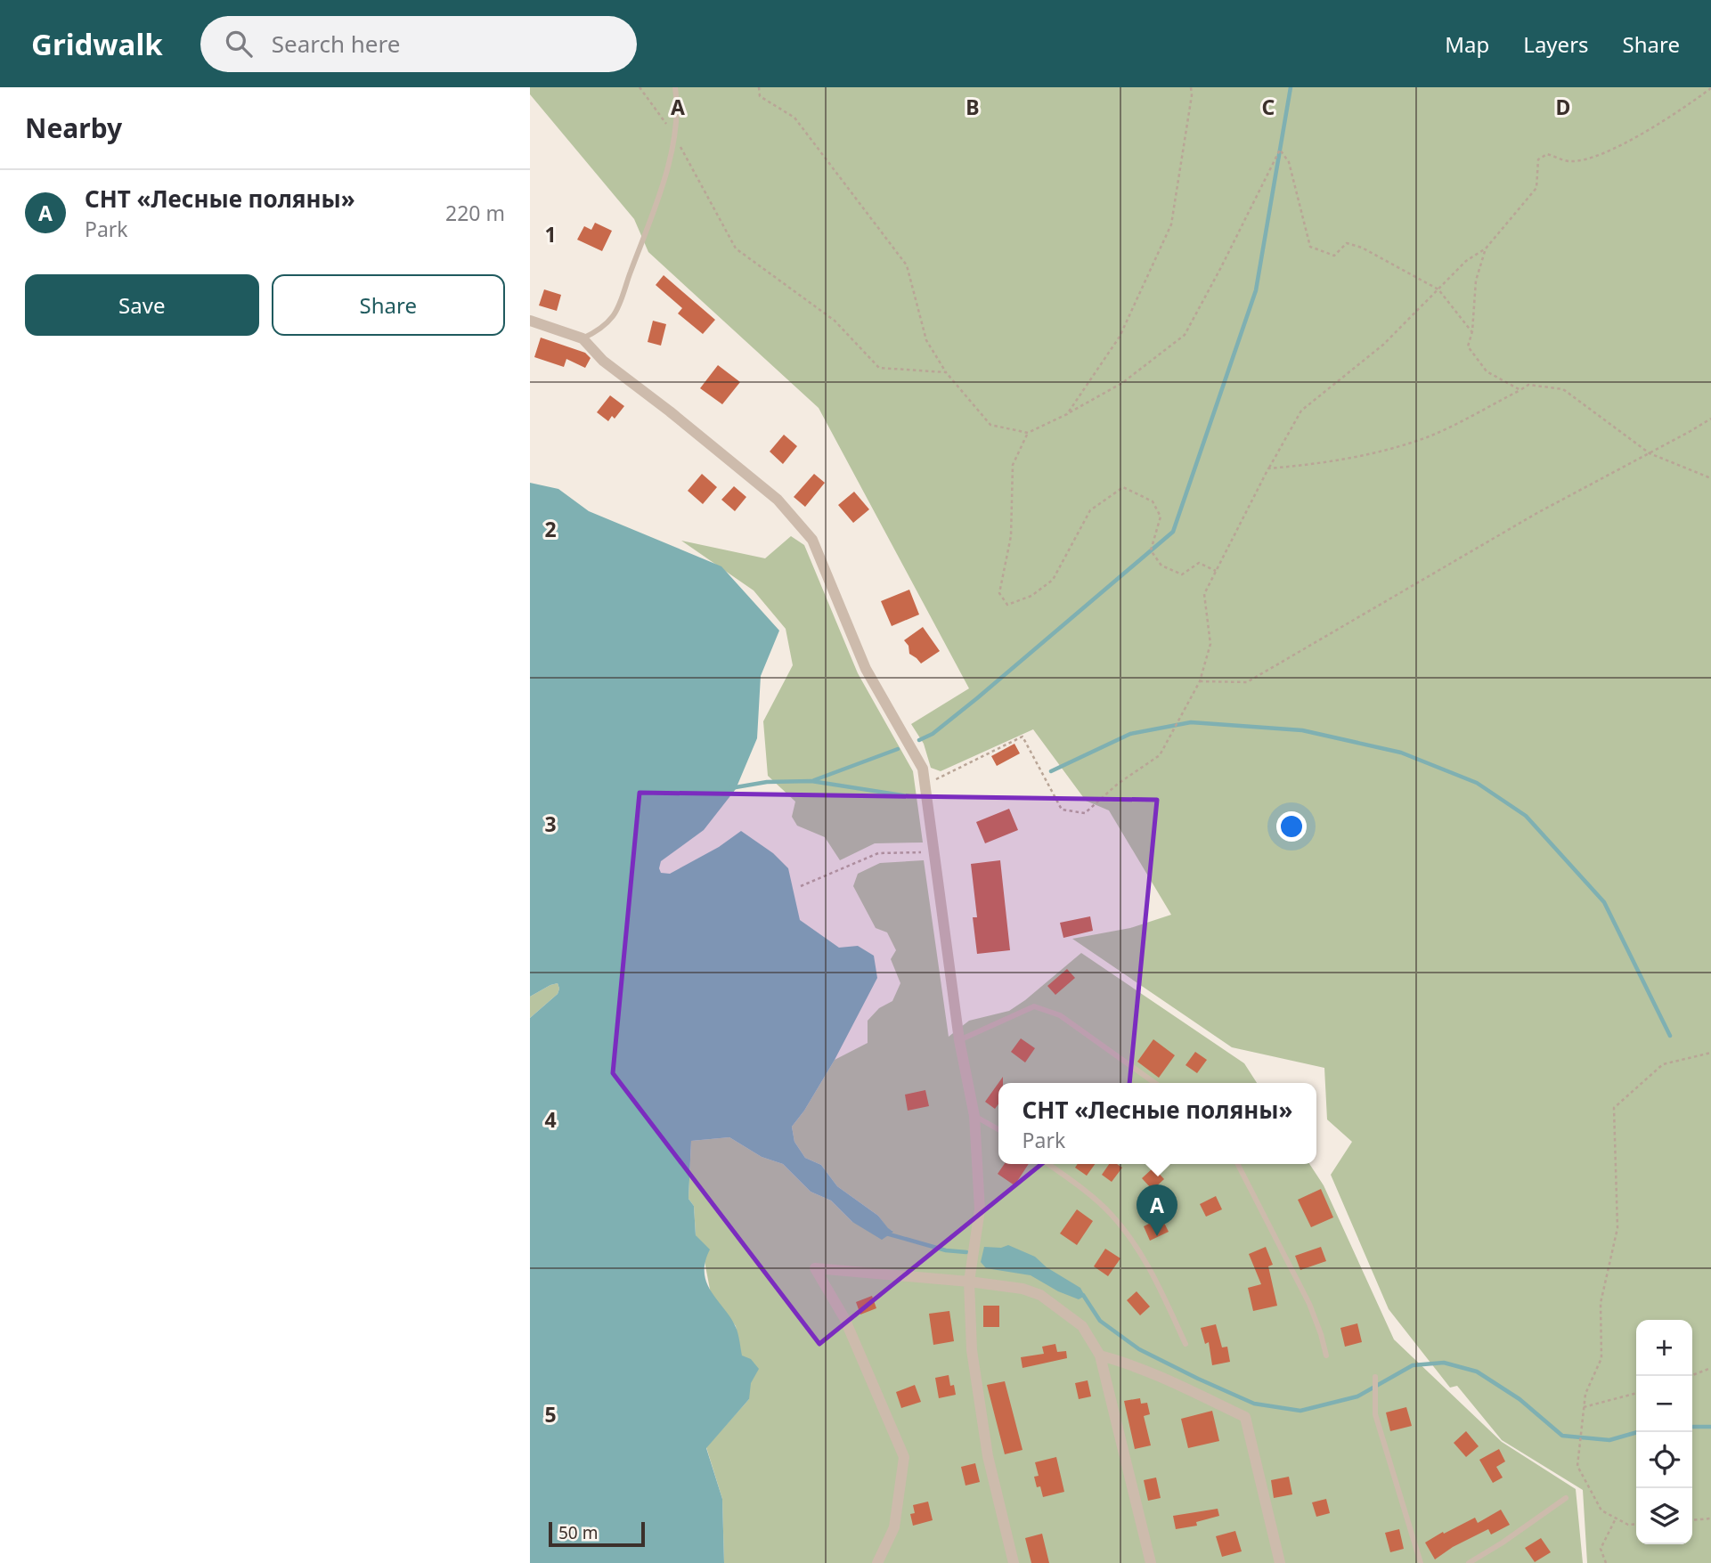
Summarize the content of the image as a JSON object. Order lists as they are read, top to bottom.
{
  "scale_bar": "50 m",
  "page": {
    "header": "Gridwalk",
    "search": "Search here",
    "nav": ["Map", "Layers", "Share"],
    "heading": "Nearby",
    "list": [
      {
        "mark": "A",
        "name": "СНТ «Лесные поляны»",
        "note": "Park",
        "value": "220 m"
      }
    ],
    "buttons": ["Save", "Share"],
    "popup": ["СНТ «Лесные поляны»", "Park"],
    "pins": "A",
    "map_buttons": ["+", "−"],
    "scale": "50 m"
  },
  "grid": {
    "columns": [
      "A",
      "B",
      "C",
      "D"
    ],
    "rows": [
      "1",
      "2",
      "3",
      "4",
      "5"
    ]
  }
}
